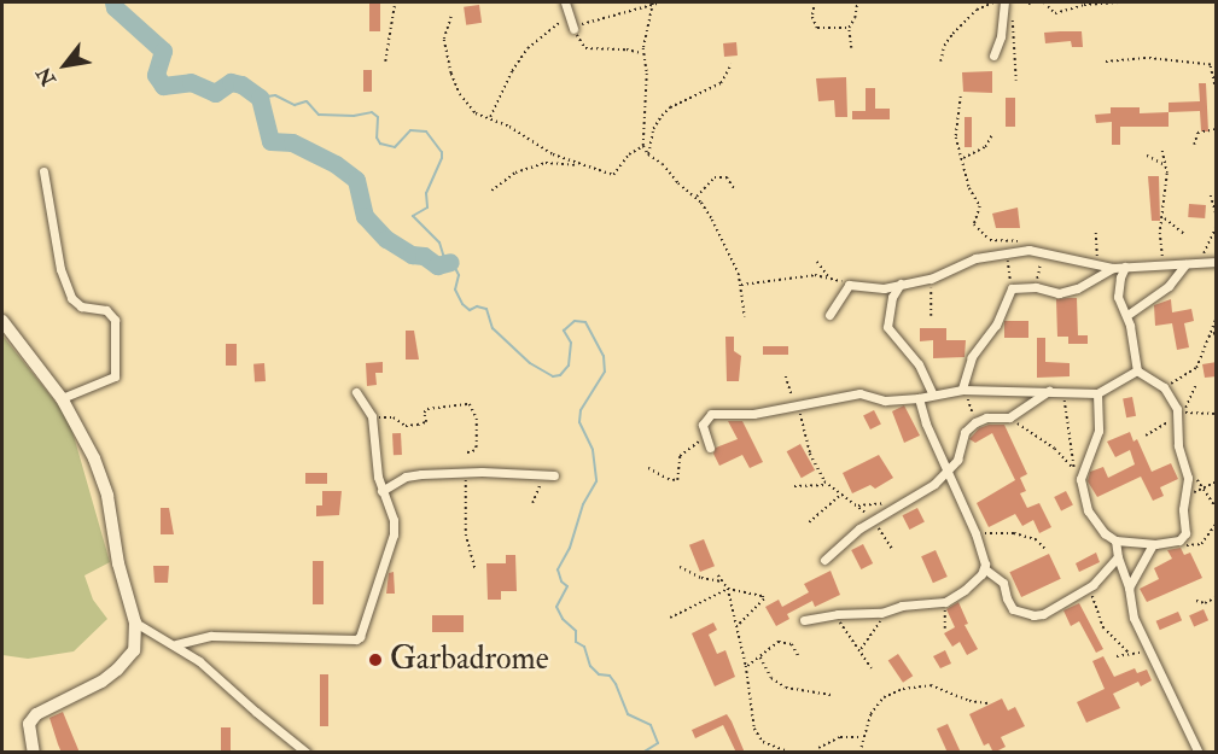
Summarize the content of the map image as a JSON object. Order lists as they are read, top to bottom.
{
  "places": ["Garbadrome"],
  "north": "bottom left"
}
